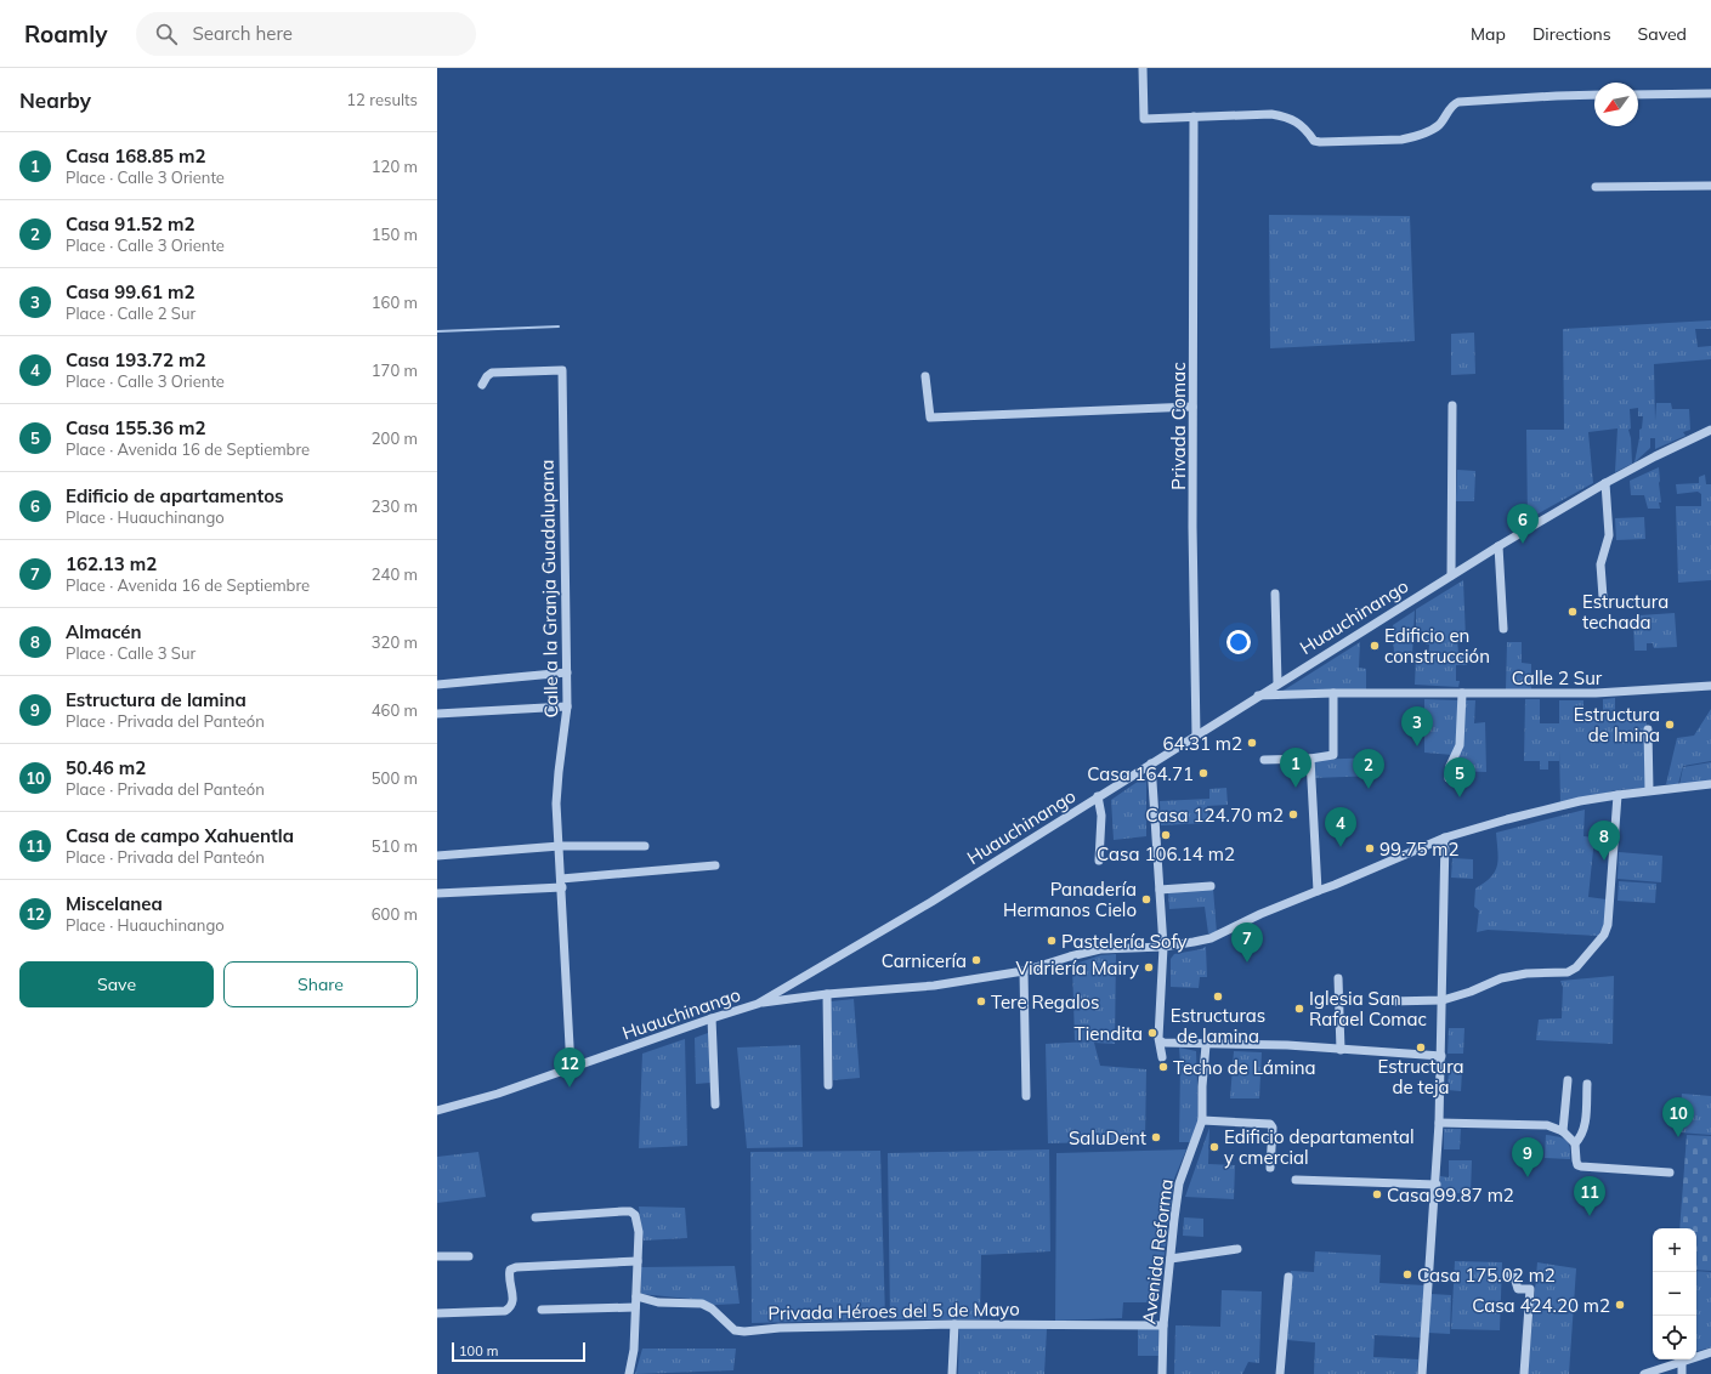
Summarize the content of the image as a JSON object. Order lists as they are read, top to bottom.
{
  "streets": {
    "street": [
      "Privada Comac",
      "Calle a la Granja Guadalupana",
      "Huauchinango",
      "Calle 2 Sur",
      "Avenida Reforma",
      "Privada Héroes del 5 de Mayo"
    ]
  },
  "crossings": [
    ["Privada Comac", "Huauchinango"],
    ["Calle a la Granja Guadalupana", "Huauchinango"],
    ["Huauchinango", "Calle 2 Sur"],
    ["Avenida Reforma", "Privada Héroes del 5 de Mayo"]
  ],
  "places": [
    "Estructura techada",
    "Edificio en construcción",
    "Estructura de lmina",
    "64.31 m2",
    "Casa 164.71",
    "Casa 124.70 m2",
    "Casa 106.14 m2",
    "99.75 m2",
    "Panadería Hermanos Cielo",
    "Pastelería Sofy",
    "Carnicería",
    "Vidriería Mairy",
    "Estructuras de lamina",
    "Tere Regalos",
    "Iglesia San Rafael Comac",
    "Tiendita",
    "Estructura de teja",
    "Techo de Lámina",
    "SaluDent",
    "Edificio departamental y cmercial",
    "Casa 99.87 m2",
    "Casa 175.02 m2",
    "Casa 424.20 m2"
  ],
  "scale_bar": "100 m",
  "north": "bottom left",
  "page": {
    "header": "Roamly",
    "search": "Search here",
    "nav": ["Map", "Directions", "Saved"],
    "heading": ["Nearby", "12 results"],
    "list": [
      {
        "mark": "1",
        "name": "Casa 168.85 m2",
        "note": "Place · Calle 3 Oriente",
        "value": "120 m"
      },
      {
        "mark": "2",
        "name": "Casa 91.52 m2",
        "note": "Place · Calle 3 Oriente",
        "value": "150 m"
      },
      {
        "mark": "3",
        "name": "Casa 99.61 m2",
        "note": "Place · Calle 2 Sur",
        "value": "160 m"
      },
      {
        "mark": "4",
        "name": "Casa 193.72 m2",
        "note": "Place · Calle 3 Oriente",
        "value": "170 m"
      },
      {
        "mark": "5",
        "name": "Casa 155.36 m2",
        "note": "Place · Avenida 16 de Septiembre",
        "value": "200 m"
      },
      {
        "mark": "6",
        "name": "Edificio de apartamentos",
        "note": "Place · Huauchinango",
        "value": "230 m"
      },
      {
        "mark": "7",
        "name": "162.13 m2",
        "note": "Place · Avenida 16 de Septiembre",
        "value": "240 m"
      },
      {
        "mark": "8",
        "name": "Almacén",
        "note": "Place · Calle 3 Sur",
        "value": "320 m"
      },
      {
        "mark": "9",
        "name": "Estructura de lamina",
        "note": "Place · Privada del Panteón",
        "value": "460 m"
      },
      {
        "mark": "10",
        "name": "50.46 m2",
        "note": "Place · Privada del Panteón",
        "value": "500 m"
      },
      {
        "mark": "11",
        "name": "Casa de campo Xahuentla",
        "note": "Place · Privada del Panteón",
        "value": "510 m"
      },
      {
        "mark": "12",
        "name": "Miscelanea",
        "note": "Place · Huauchinango",
        "value": "600 m"
      }
    ],
    "pins": [
      "6",
      "3",
      "1",
      "2",
      "5",
      "4",
      "8",
      "7",
      "12",
      "10",
      "9",
      "11"
    ],
    "buttons": ["Save", "Share"],
    "map_buttons": ["+", "−"],
    "scale": "100 m"
  }
}
